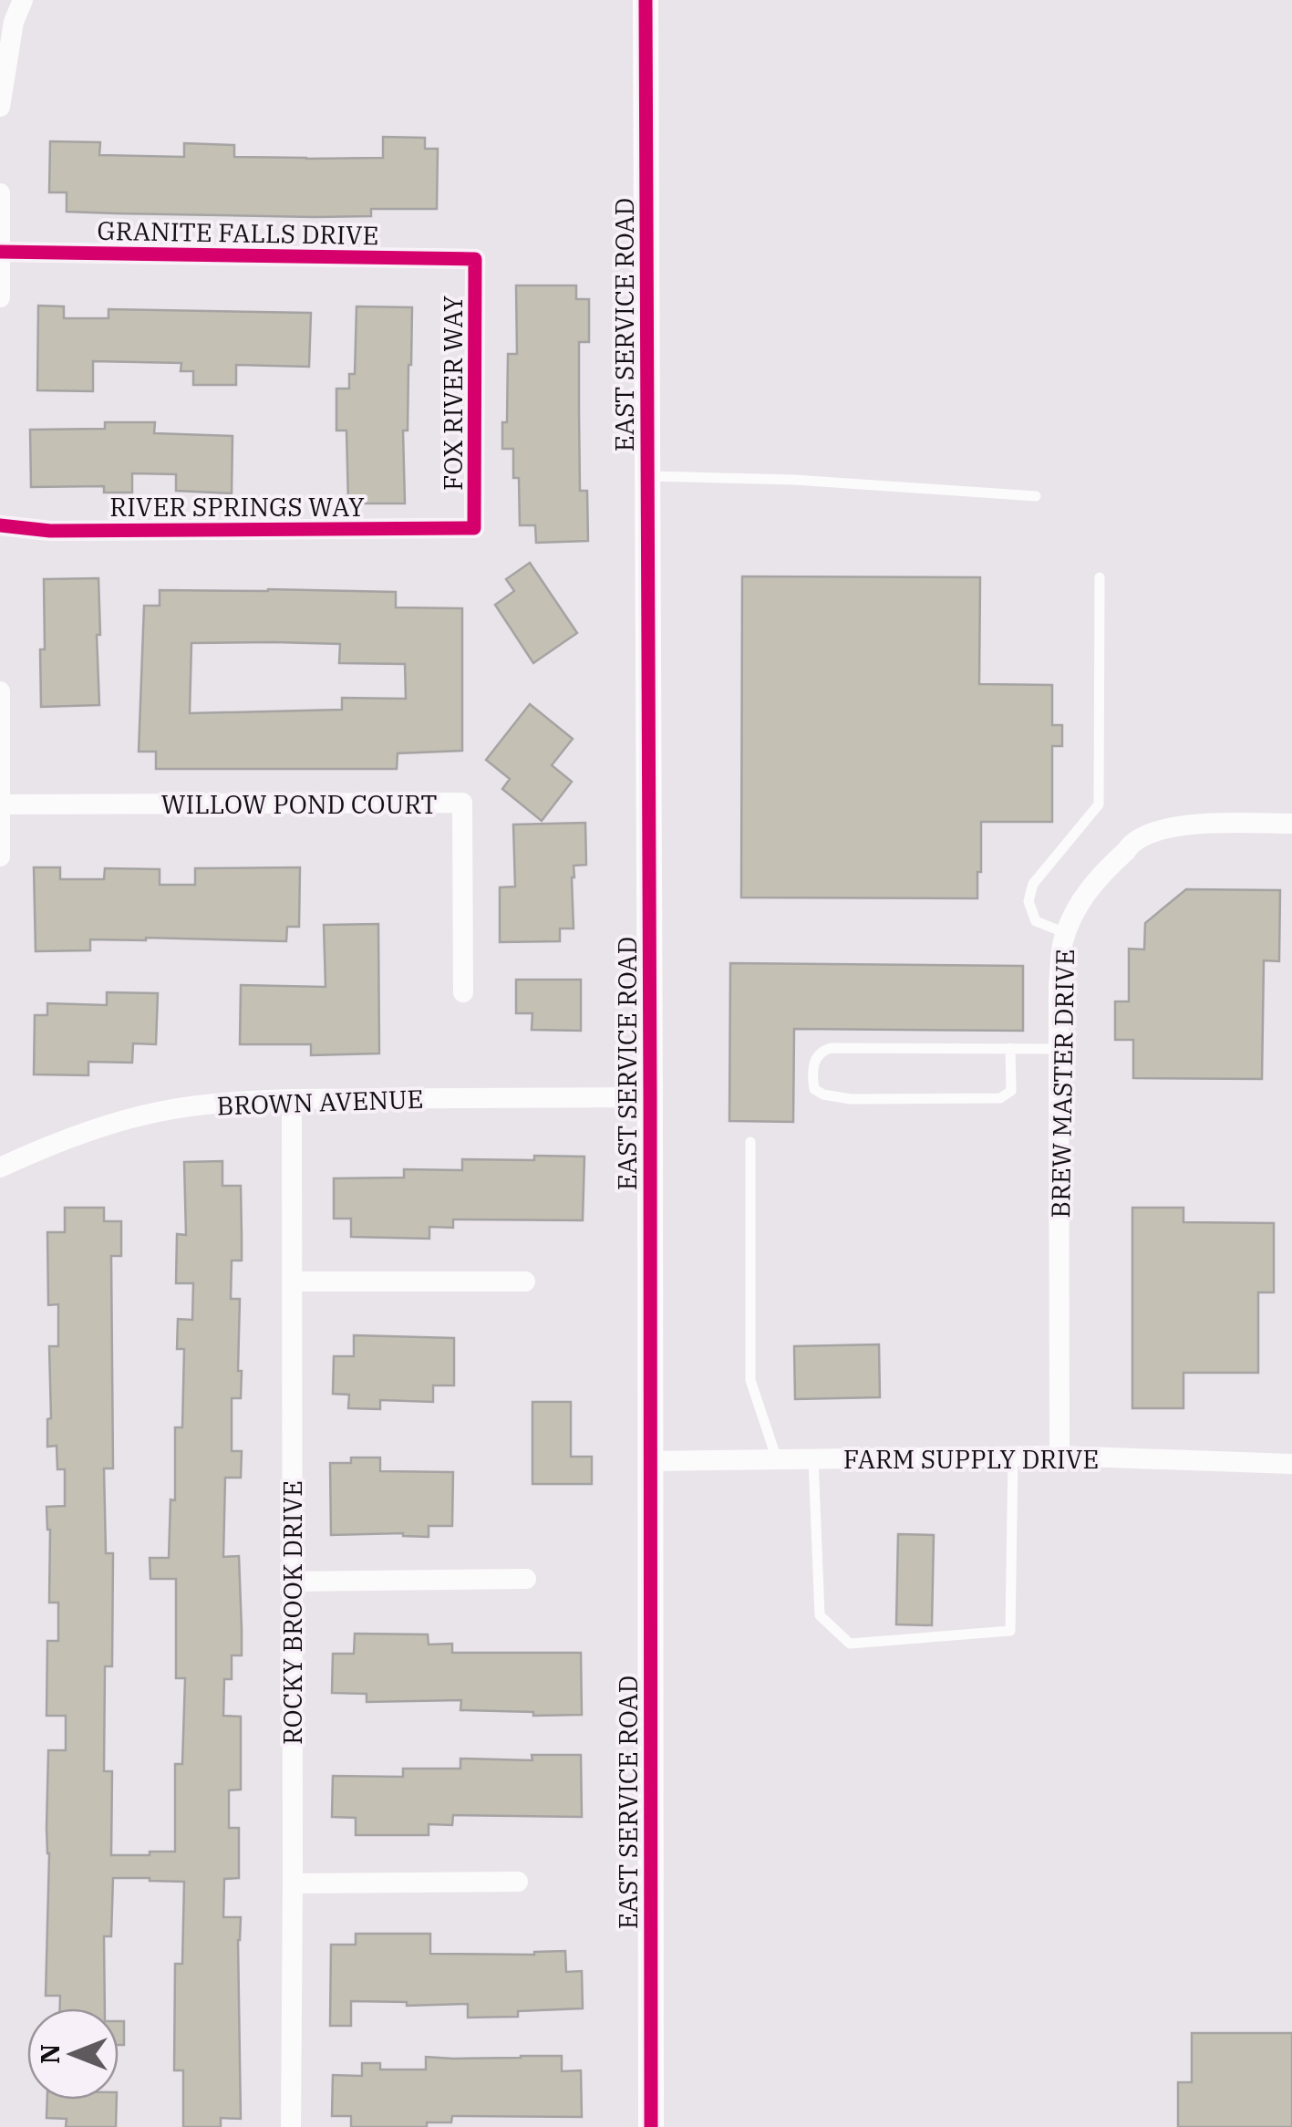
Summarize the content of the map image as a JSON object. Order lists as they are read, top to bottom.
{
  "streets": {
    "street": [
      "GRANITE FALLS DRIVE",
      "EAST SERVICE ROAD",
      "FOX RIVER WAY",
      "RIVER SPRINGS WAY",
      "WILLOW POND COURT",
      "BREW MASTER DRIVE",
      "BROWN AVENUE",
      "FARM SUPPLY DRIVE",
      "ROCKY BROOK DRIVE"
    ]
  },
  "crossings": [
    ["GRANITE FALLS DRIVE", "FOX RIVER WAY"],
    ["EAST SERVICE ROAD", "BROWN AVENUE"],
    ["EAST SERVICE ROAD", "FARM SUPPLY DRIVE"],
    ["FOX RIVER WAY", "RIVER SPRINGS WAY"],
    ["BREW MASTER DRIVE", "FARM SUPPLY DRIVE"],
    ["BROWN AVENUE", "ROCKY BROOK DRIVE"]
  ],
  "north": "left"
}
